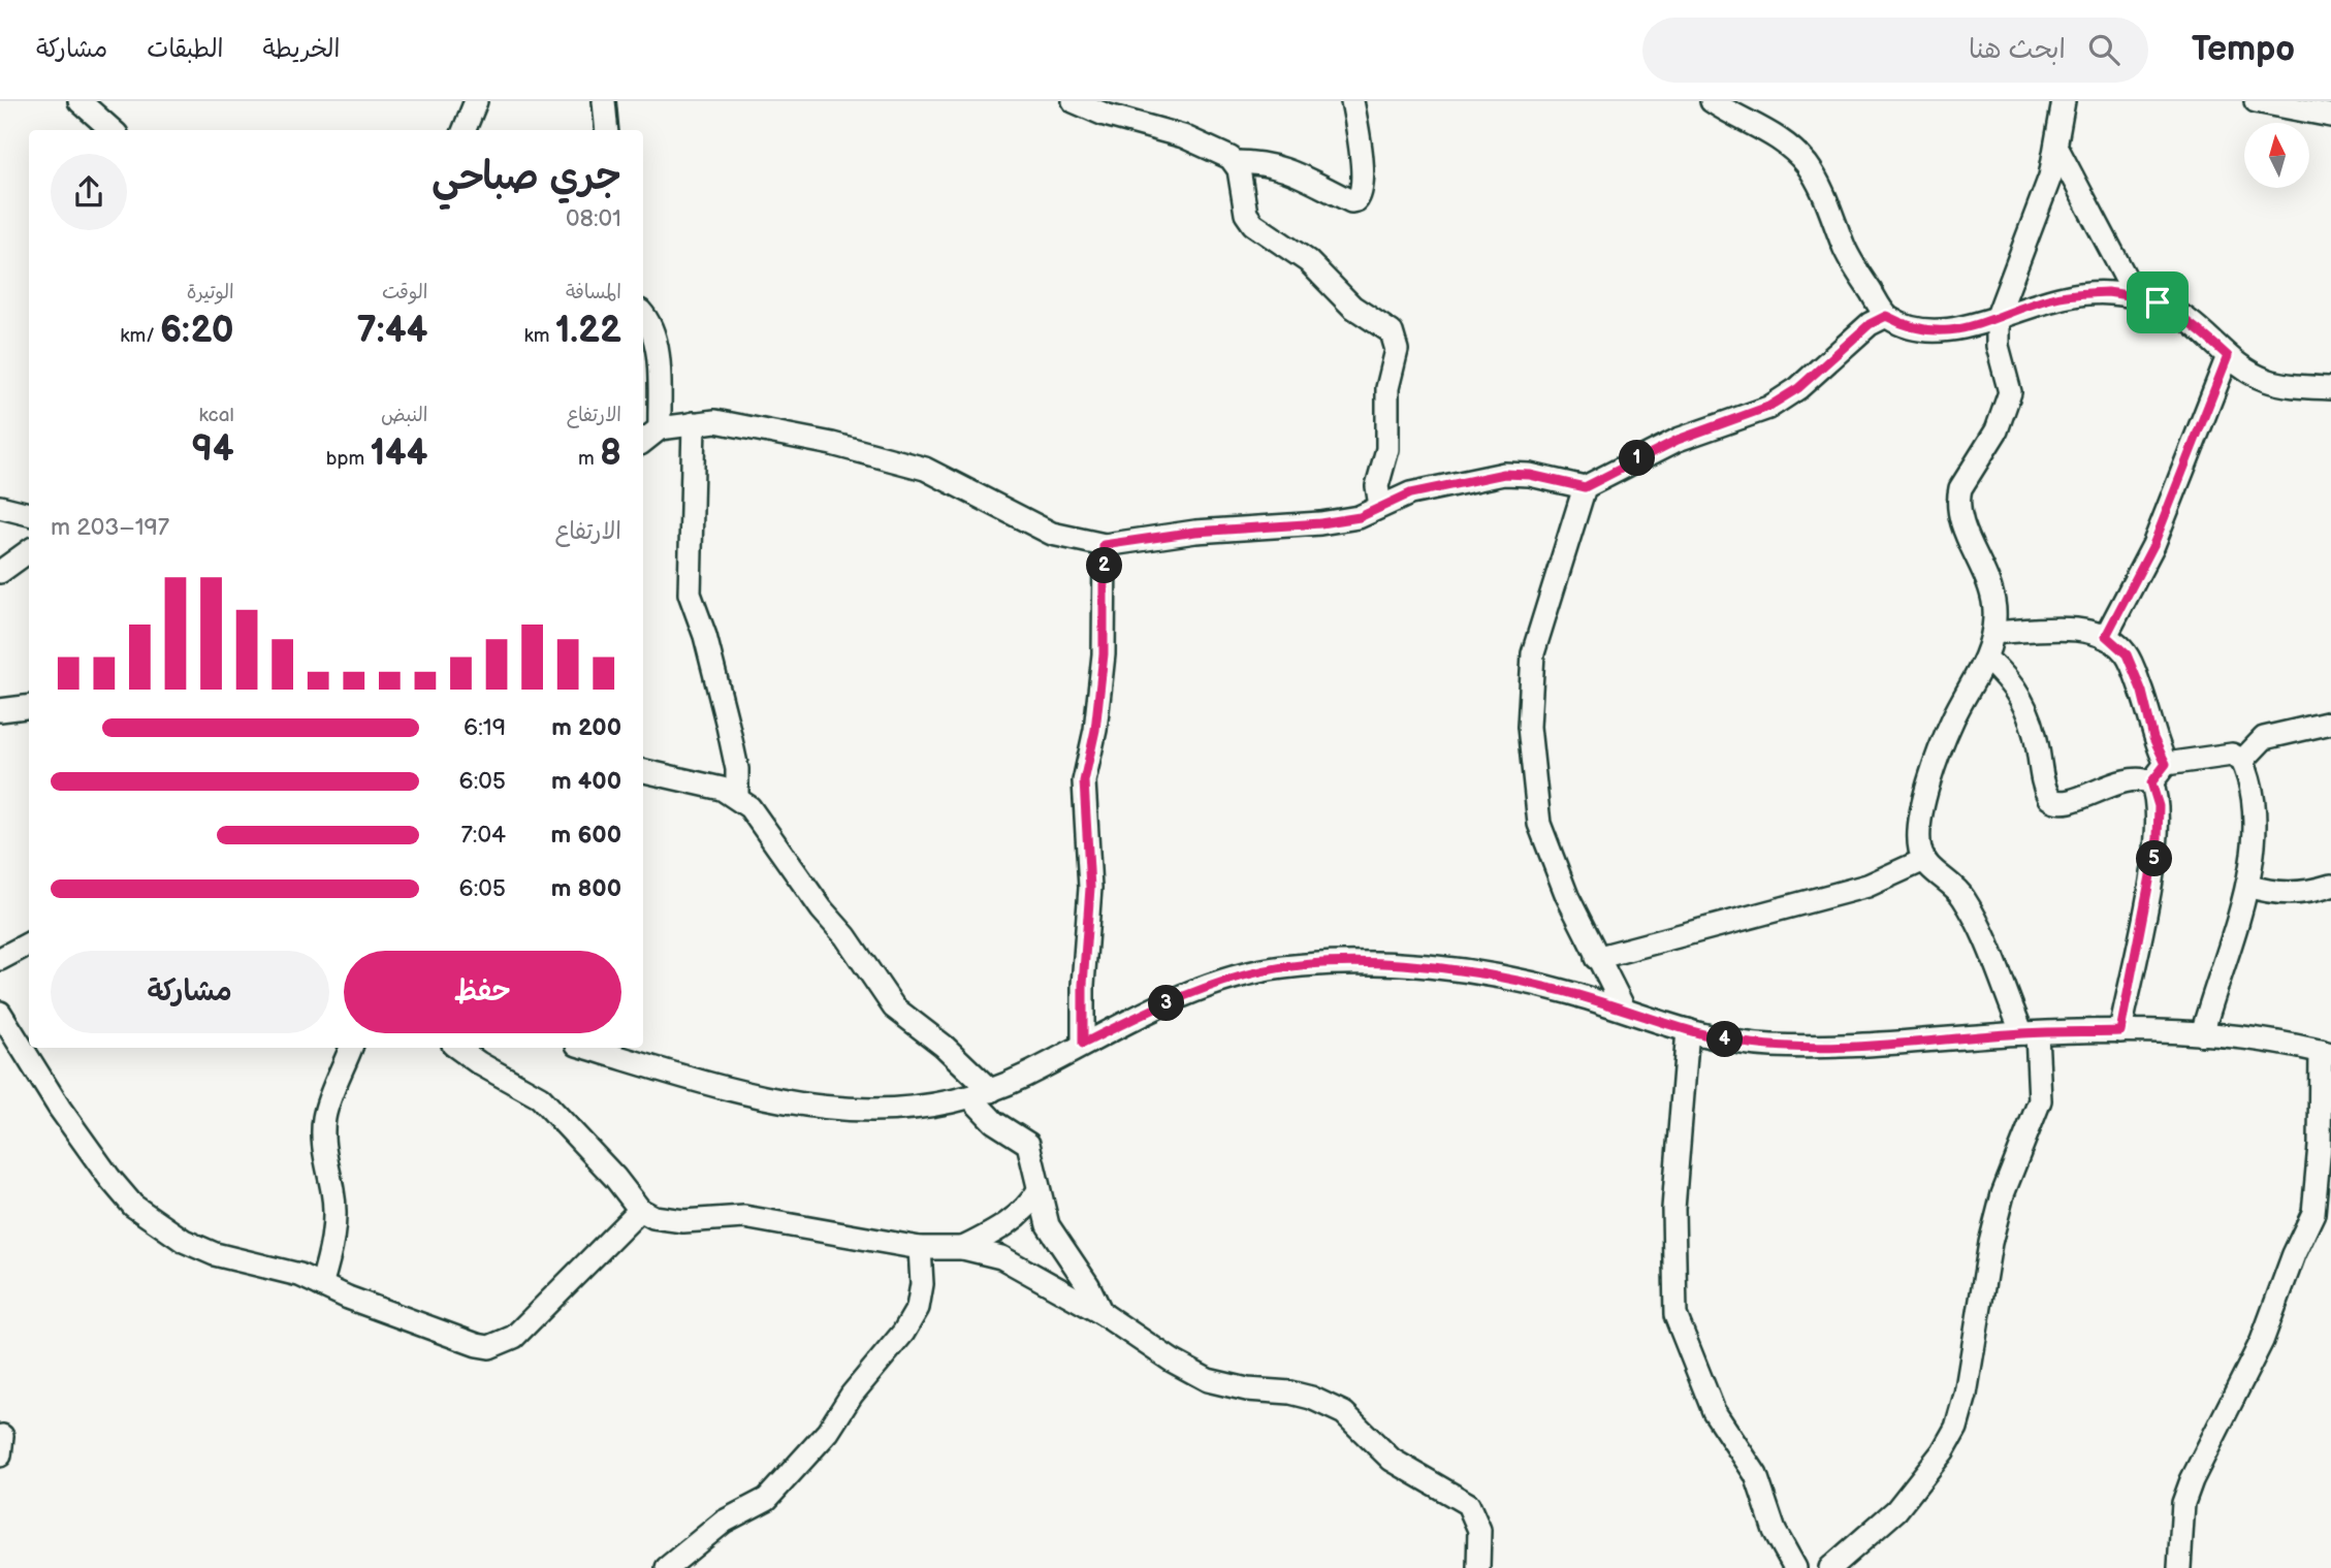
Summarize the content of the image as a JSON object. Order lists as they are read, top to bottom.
{
  "north": "top",
  "page": {
    "header": "Tempo",
    "search": "ابحث هنا",
    "nav": ["الخريطة", "الطبقات", "مشاركة"],
    "heading": ["جري صباحي", "08:01"],
    "stats": [
      ["المسافة", "1.22 km"],
      ["الوقت", "7:44"],
      ["الوتيرة", "6:20 /km"],
      ["الارتفاع", "8 m"],
      ["النبض", "144 bpm"],
      ["kcal", "94"]
    ],
    "pins": [
      "1",
      "2",
      "5",
      "3",
      "4"
    ],
    "chart": ["الارتفاع", "197–203 m"],
    "list": [
      {
        "name": "200 m",
        "note": "6:19"
      },
      {
        "name": "400 m",
        "note": "6:05"
      },
      {
        "name": "600 m",
        "note": "7:04"
      },
      {
        "name": "800 m",
        "note": "6:05"
      }
    ],
    "buttons": ["حفظ", "مشاركة"]
  }
}
